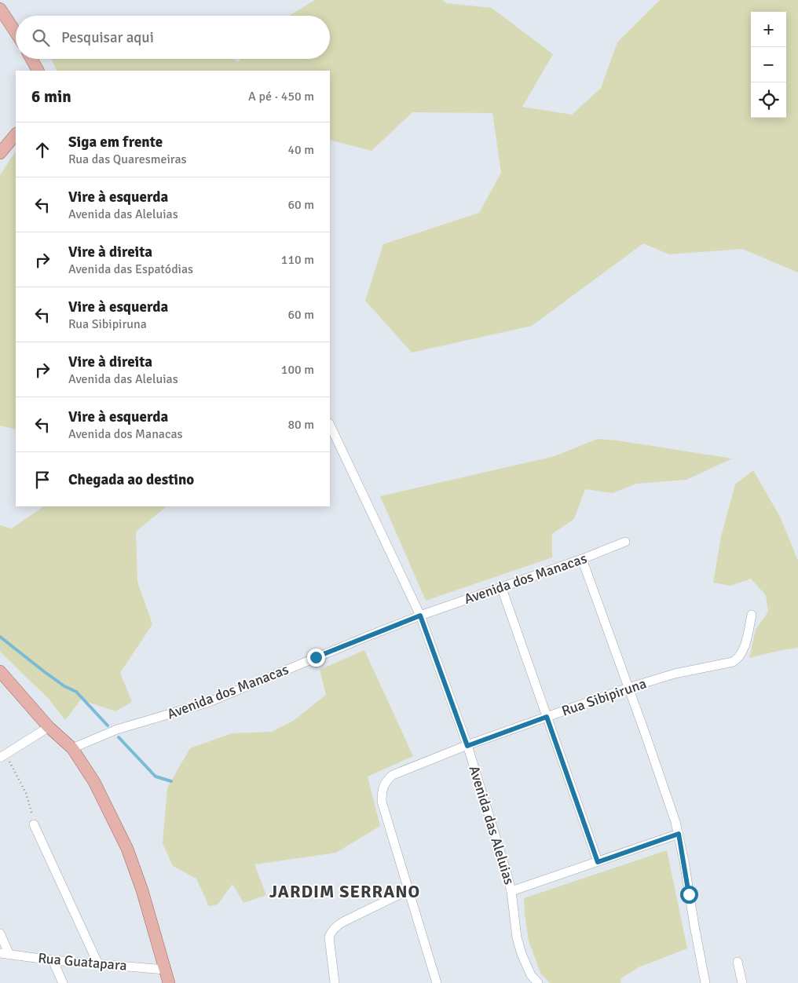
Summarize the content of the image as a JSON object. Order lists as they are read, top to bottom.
{
  "streets": {
    "street": [
      "Avenida dos Manacas",
      "Rua Sibipiruna",
      "Avenida das Aleluias",
      "Rua Guatapara"
    ]
  },
  "crossings": [
    ["Avenida dos Manacas", "Avenida das Aleluias"],
    ["Rua Sibipiruna", "Avenida das Aleluias"]
  ],
  "districts": ["JARDIM SERRANO"],
  "page": {
    "map_buttons": ["+", "−"],
    "search": "Pesquisar aqui",
    "heading": ["6 min", "A pé · 450 m"],
    "list": [
      ["Siga em frente", "Rua das Quaresmeiras", "40 m"],
      ["Vire à esquerda", "Avenida das Aleluias", "60 m"],
      ["Vire à direita", "Avenida das Espatódias", "110 m"],
      ["Vire à esquerda", "Rua Sibipiruna", "60 m"],
      ["Vire à direita", "Avenida das Aleluias", "100 m"],
      ["Vire à esquerda", "Avenida dos Manacas", "80 m"],
      "Chegada ao destino"
    ]
  }
}
